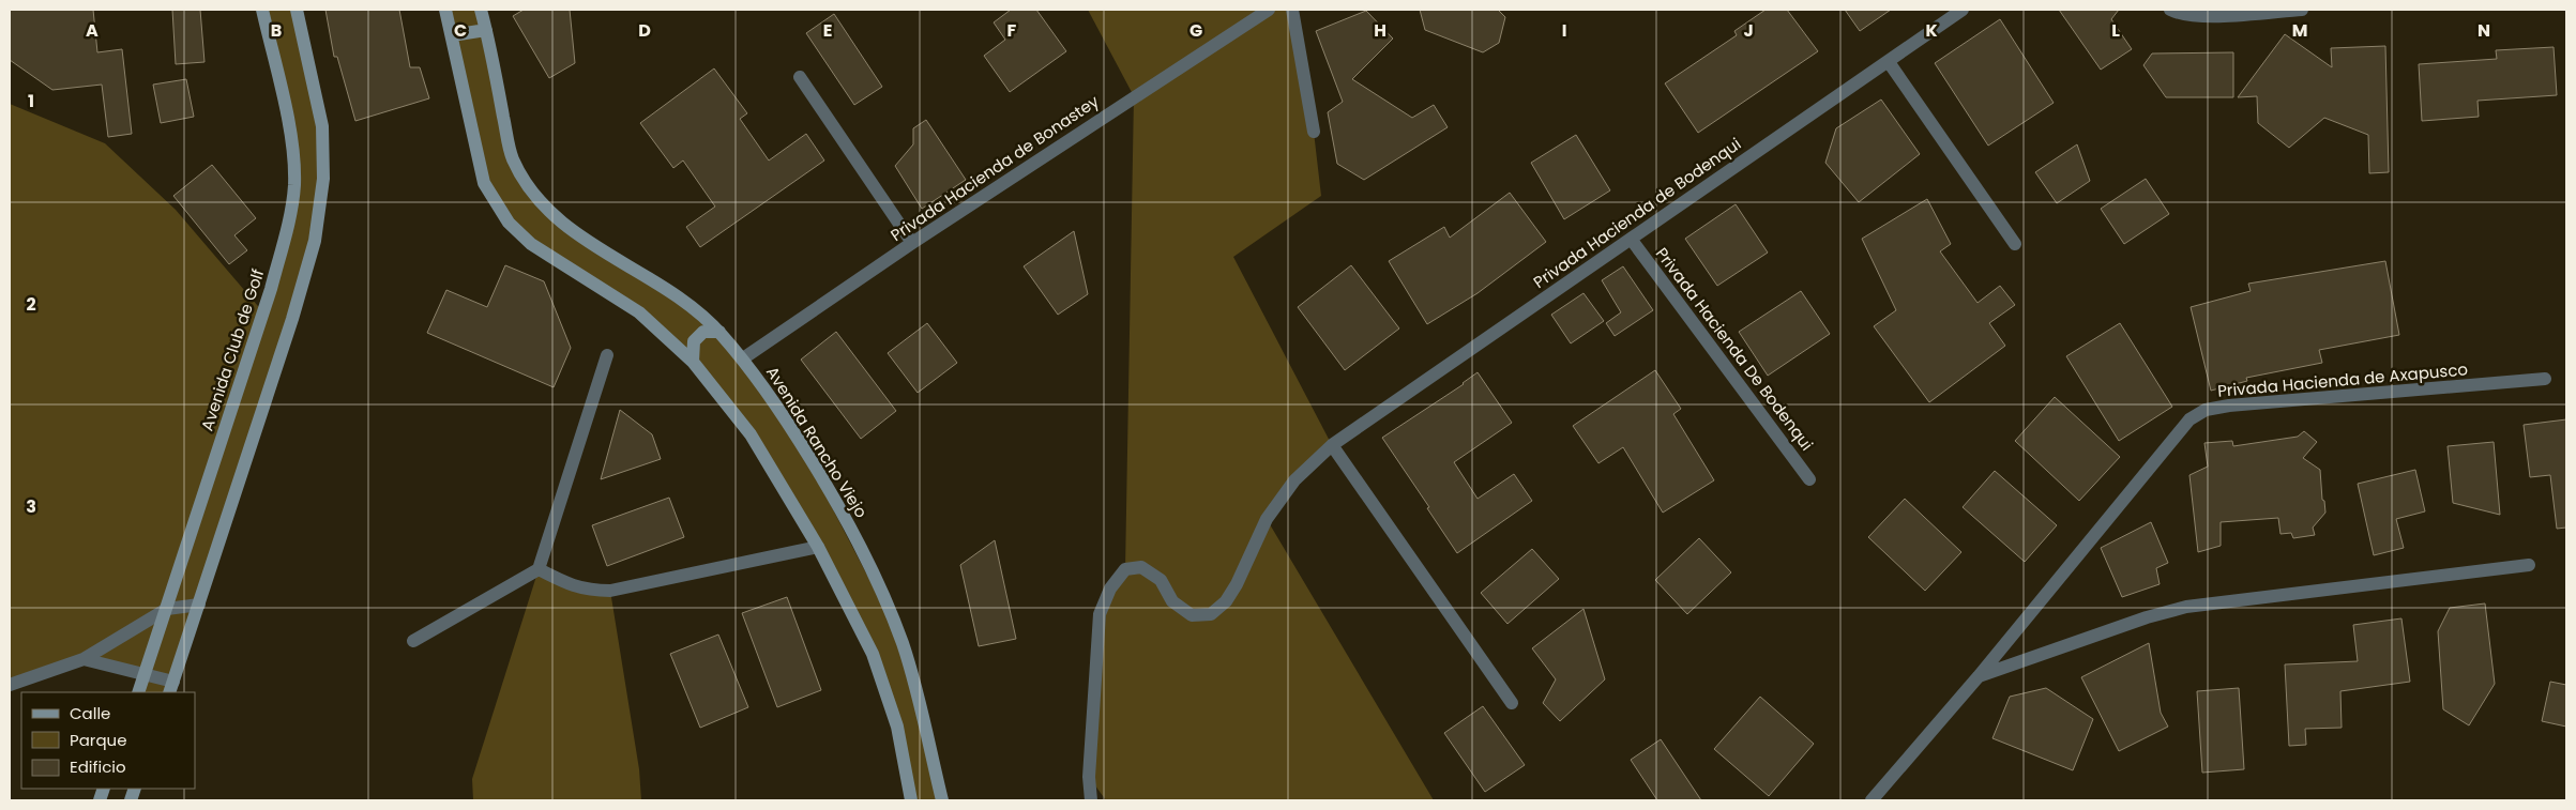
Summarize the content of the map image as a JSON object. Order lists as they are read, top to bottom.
{
  "streets": {
    "street": [
      "Privada Hacienda de Bonastey",
      "Privada Hacienda de Bodenqui",
      "Privada Hacienda De Bodenqui",
      "Avenida Club de Golf",
      "Privada Hacienda de Axapusco",
      "Avenida Rancho Viejo"
    ]
  },
  "crossings": [
    ["Privada Hacienda de Bonastey", "Avenida Rancho Viejo"],
    ["Privada Hacienda de Bodenqui", "Privada Hacienda De Bodenqui"]
  ],
  "legend": ["Calle", "Parque", "Edificio"],
  "grid": {
    "columns": [
      "A",
      "B",
      "C",
      "D",
      "E",
      "F",
      "G",
      "H",
      "I",
      "J",
      "K",
      "L",
      "M",
      "N"
    ],
    "rows": ["1", "2", "3"]
  }
}
